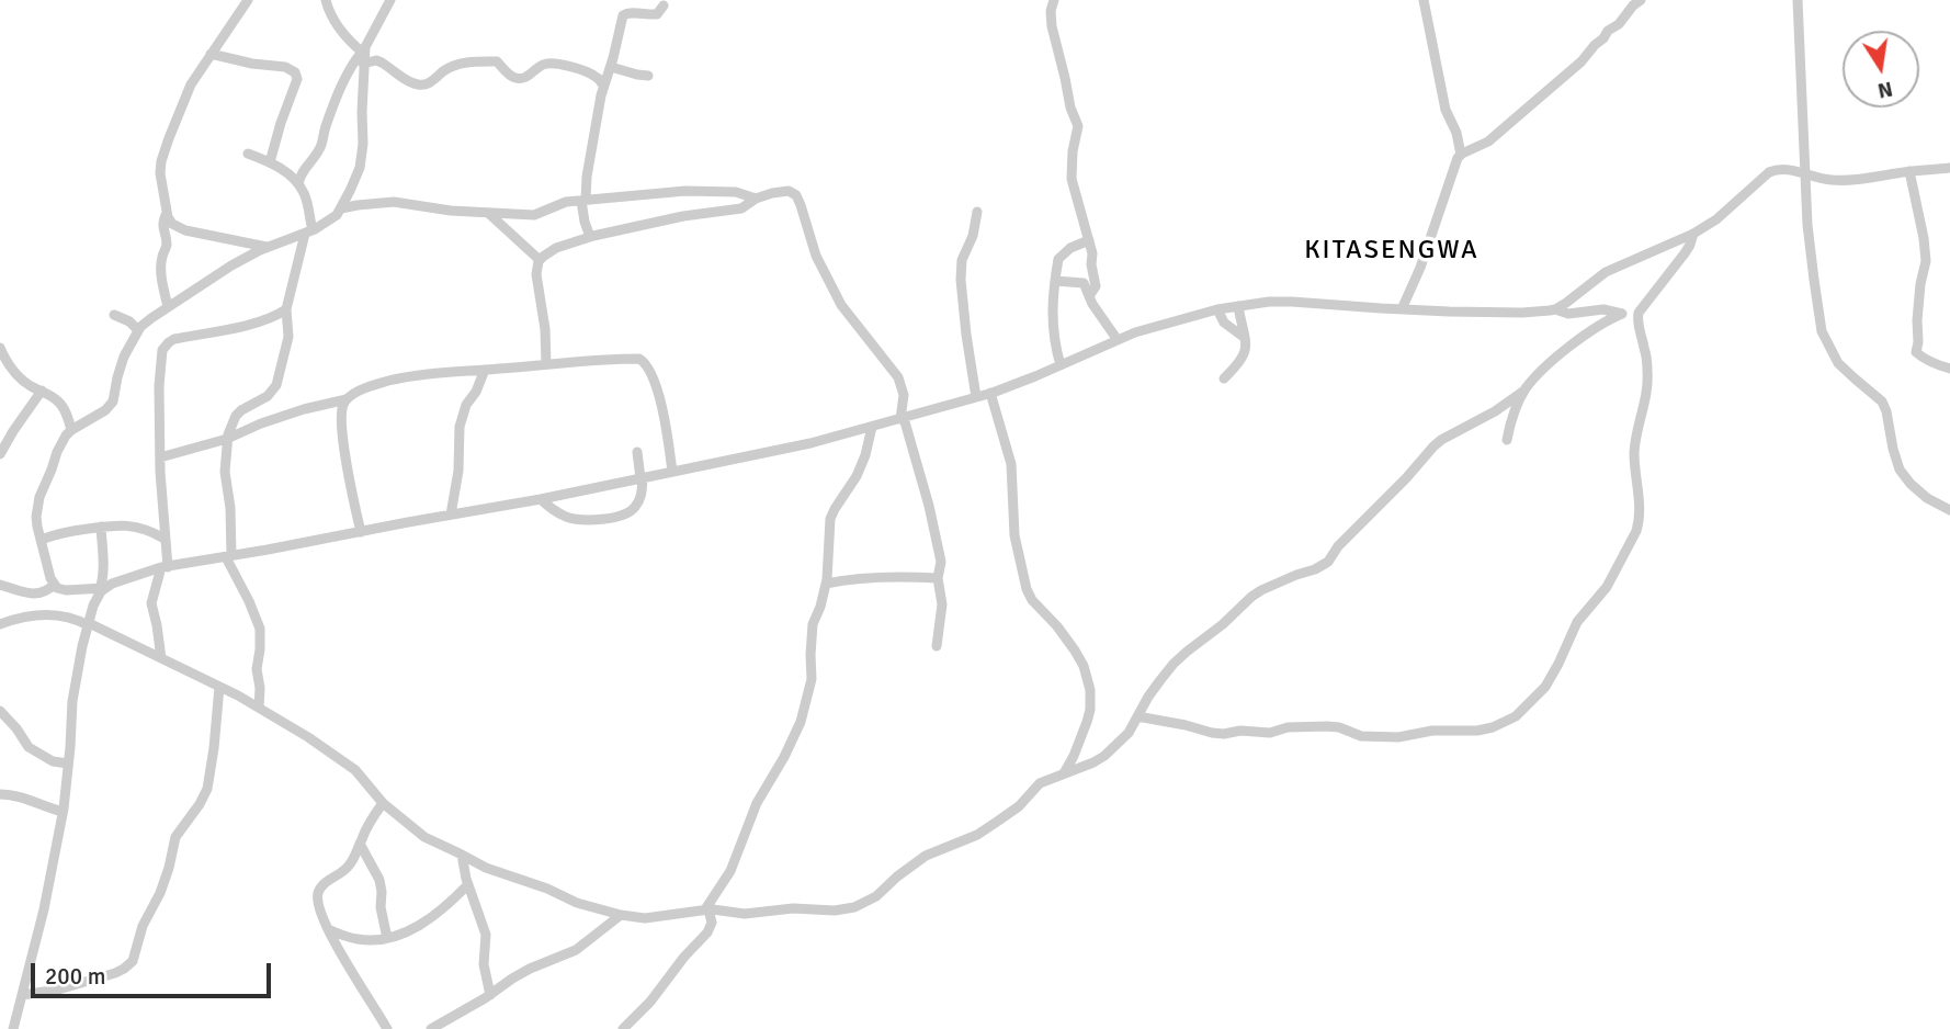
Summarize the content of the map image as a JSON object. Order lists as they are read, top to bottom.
{
  "districts": ["KITASENGWA"],
  "scale_bar": "200 m",
  "north": "bottom"
}
